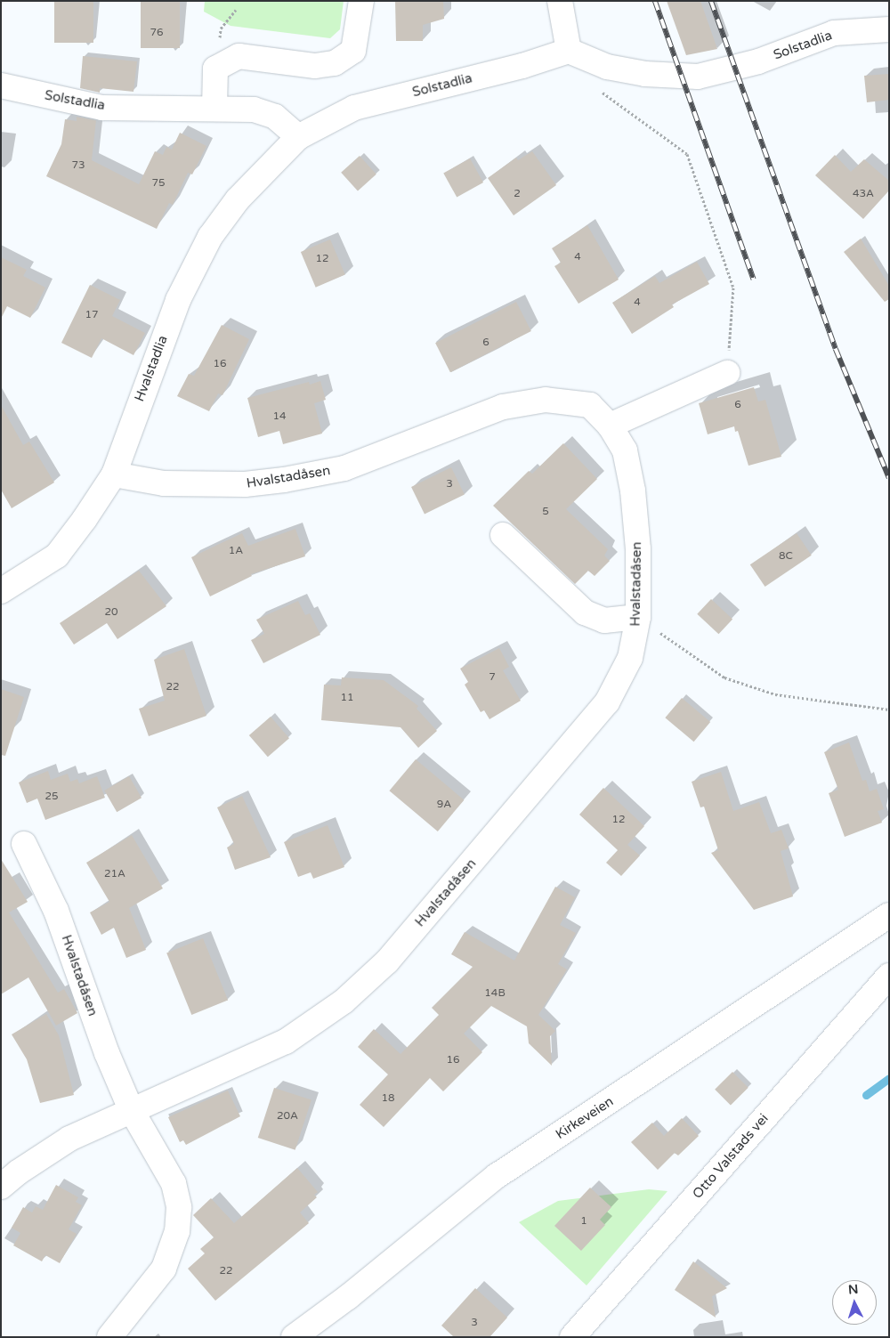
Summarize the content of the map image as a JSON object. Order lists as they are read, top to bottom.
{
  "streets": {
    "street": [
      "Solstadlia",
      "Hvalstadlia",
      "Hvalstadåsen",
      "Kirkeveien",
      "Otto Valstads vei"
    ]
  },
  "crossings": [
    ["Solstadlia", "Hvalstadlia"],
    ["Hvalstadlia", "Hvalstadåsen"]
  ],
  "house_numbers": [
    "76",
    "73",
    "75",
    "2",
    "43A",
    "4",
    "12",
    "4",
    "17",
    "6",
    "16",
    "6",
    "14",
    "3",
    "5",
    "1A",
    "8C",
    "20",
    "7",
    "22",
    "11",
    "25",
    "9A",
    "12",
    "21A",
    "14B",
    "16",
    "18",
    "20A",
    "1",
    "22",
    "3"
  ],
  "north": "top"
}
